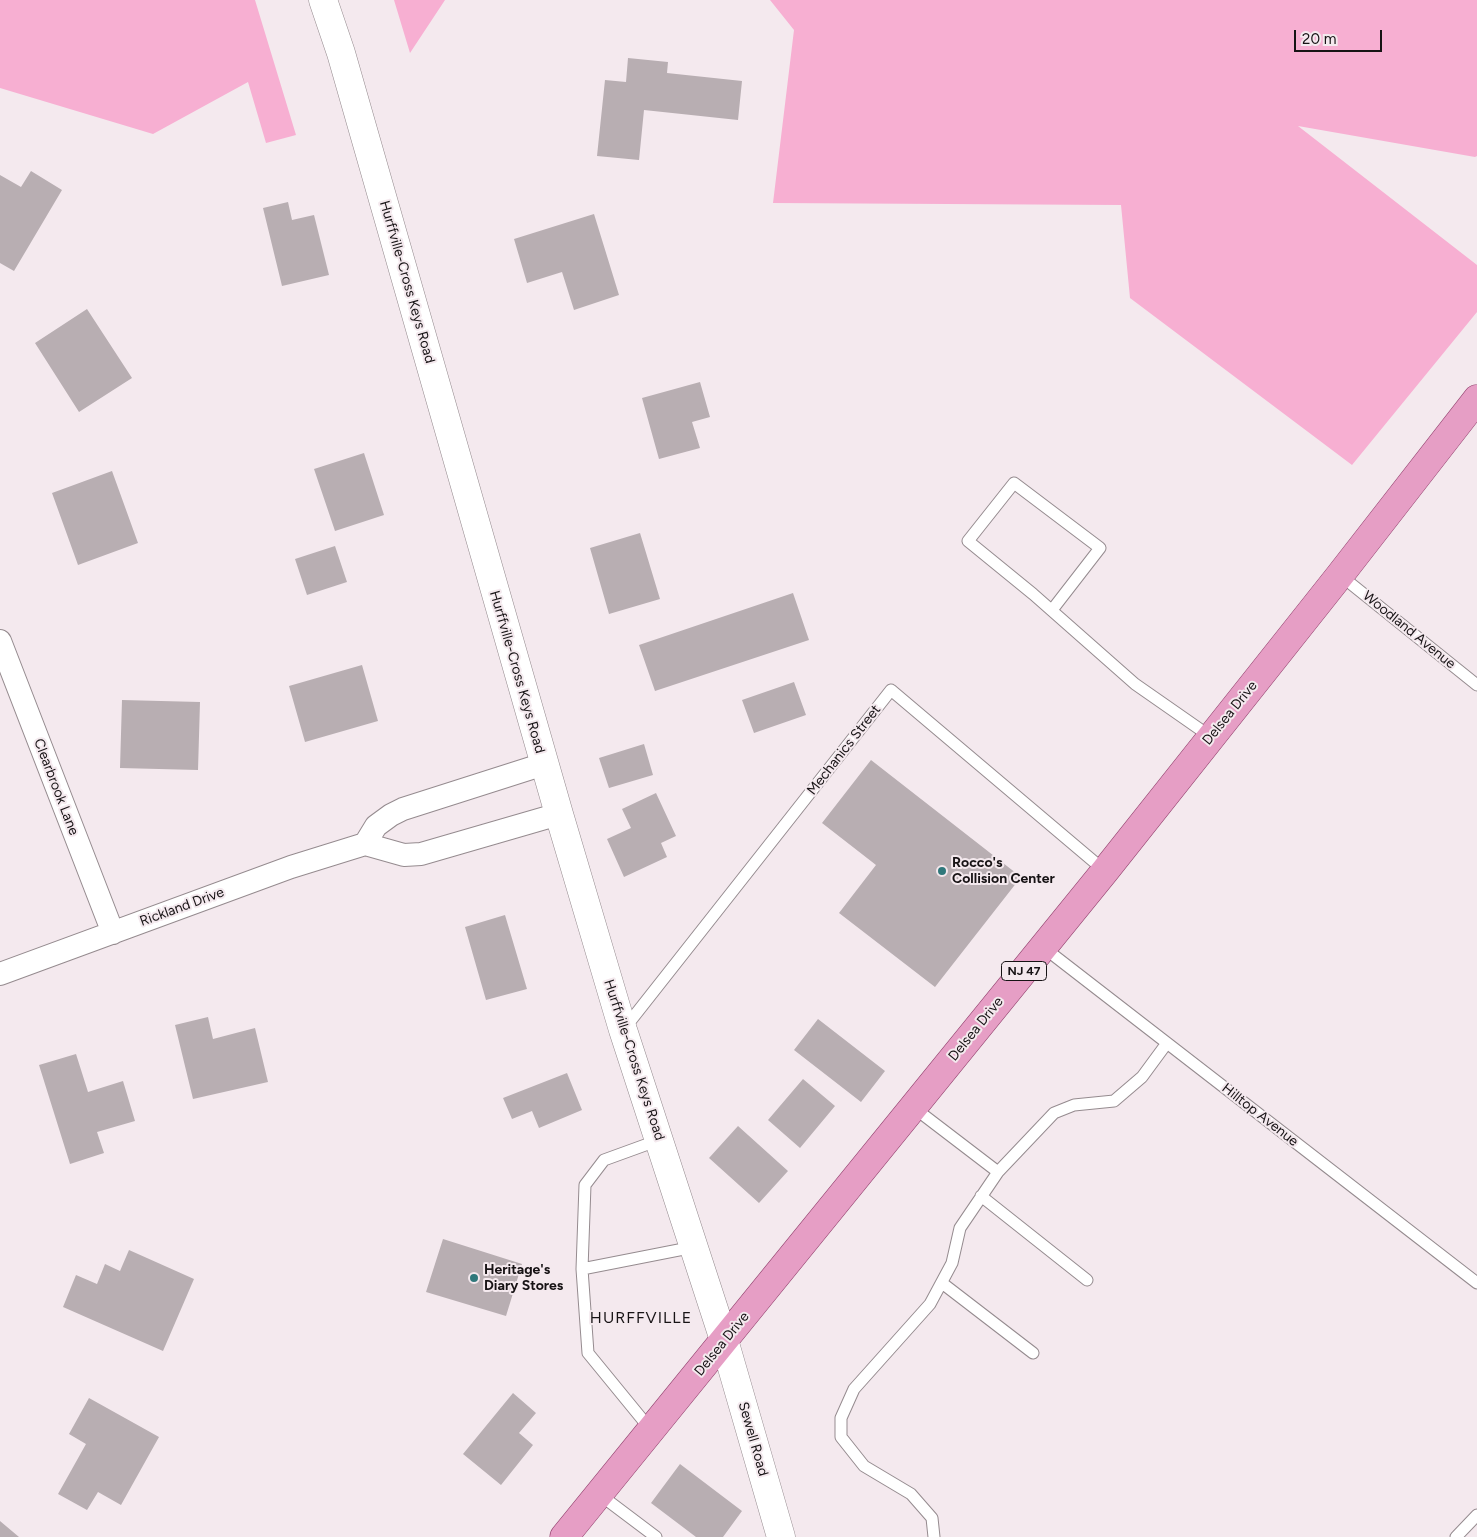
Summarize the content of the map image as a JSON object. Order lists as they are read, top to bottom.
{
  "streets": {
    "main road": [
      "Hurffville-Cross Keys Road",
      "Delsea Drive",
      "NJ 47",
      "Sewell Road"
    ],
    "street": ["Clearbrook Lane", "Rickland Drive"],
    "lane": ["Woodland Avenue", "Mechanics Street", "Hilltop Avenue"]
  },
  "crossings": [
    ["Hurffville-Cross Keys Road", "Delsea Drive"],
    ["Hurffville-Cross Keys Road", "Mechanics Street"],
    ["Hurffville-Cross Keys Road", "Sewell Road"],
    ["Woodland Avenue", "Delsea Drive"],
    ["Delsea Drive", "Mechanics Street"],
    ["Delsea Drive", "Hilltop Avenue"],
    ["Delsea Drive", "Sewell Road"],
    ["Clearbrook Lane", "Rickland Drive"]
  ],
  "districts": ["HURFFVILLE"],
  "places": ["Rocco's Collision Center", "Heritage's Diary Stores"],
  "scale_bar": "20 m"
}
